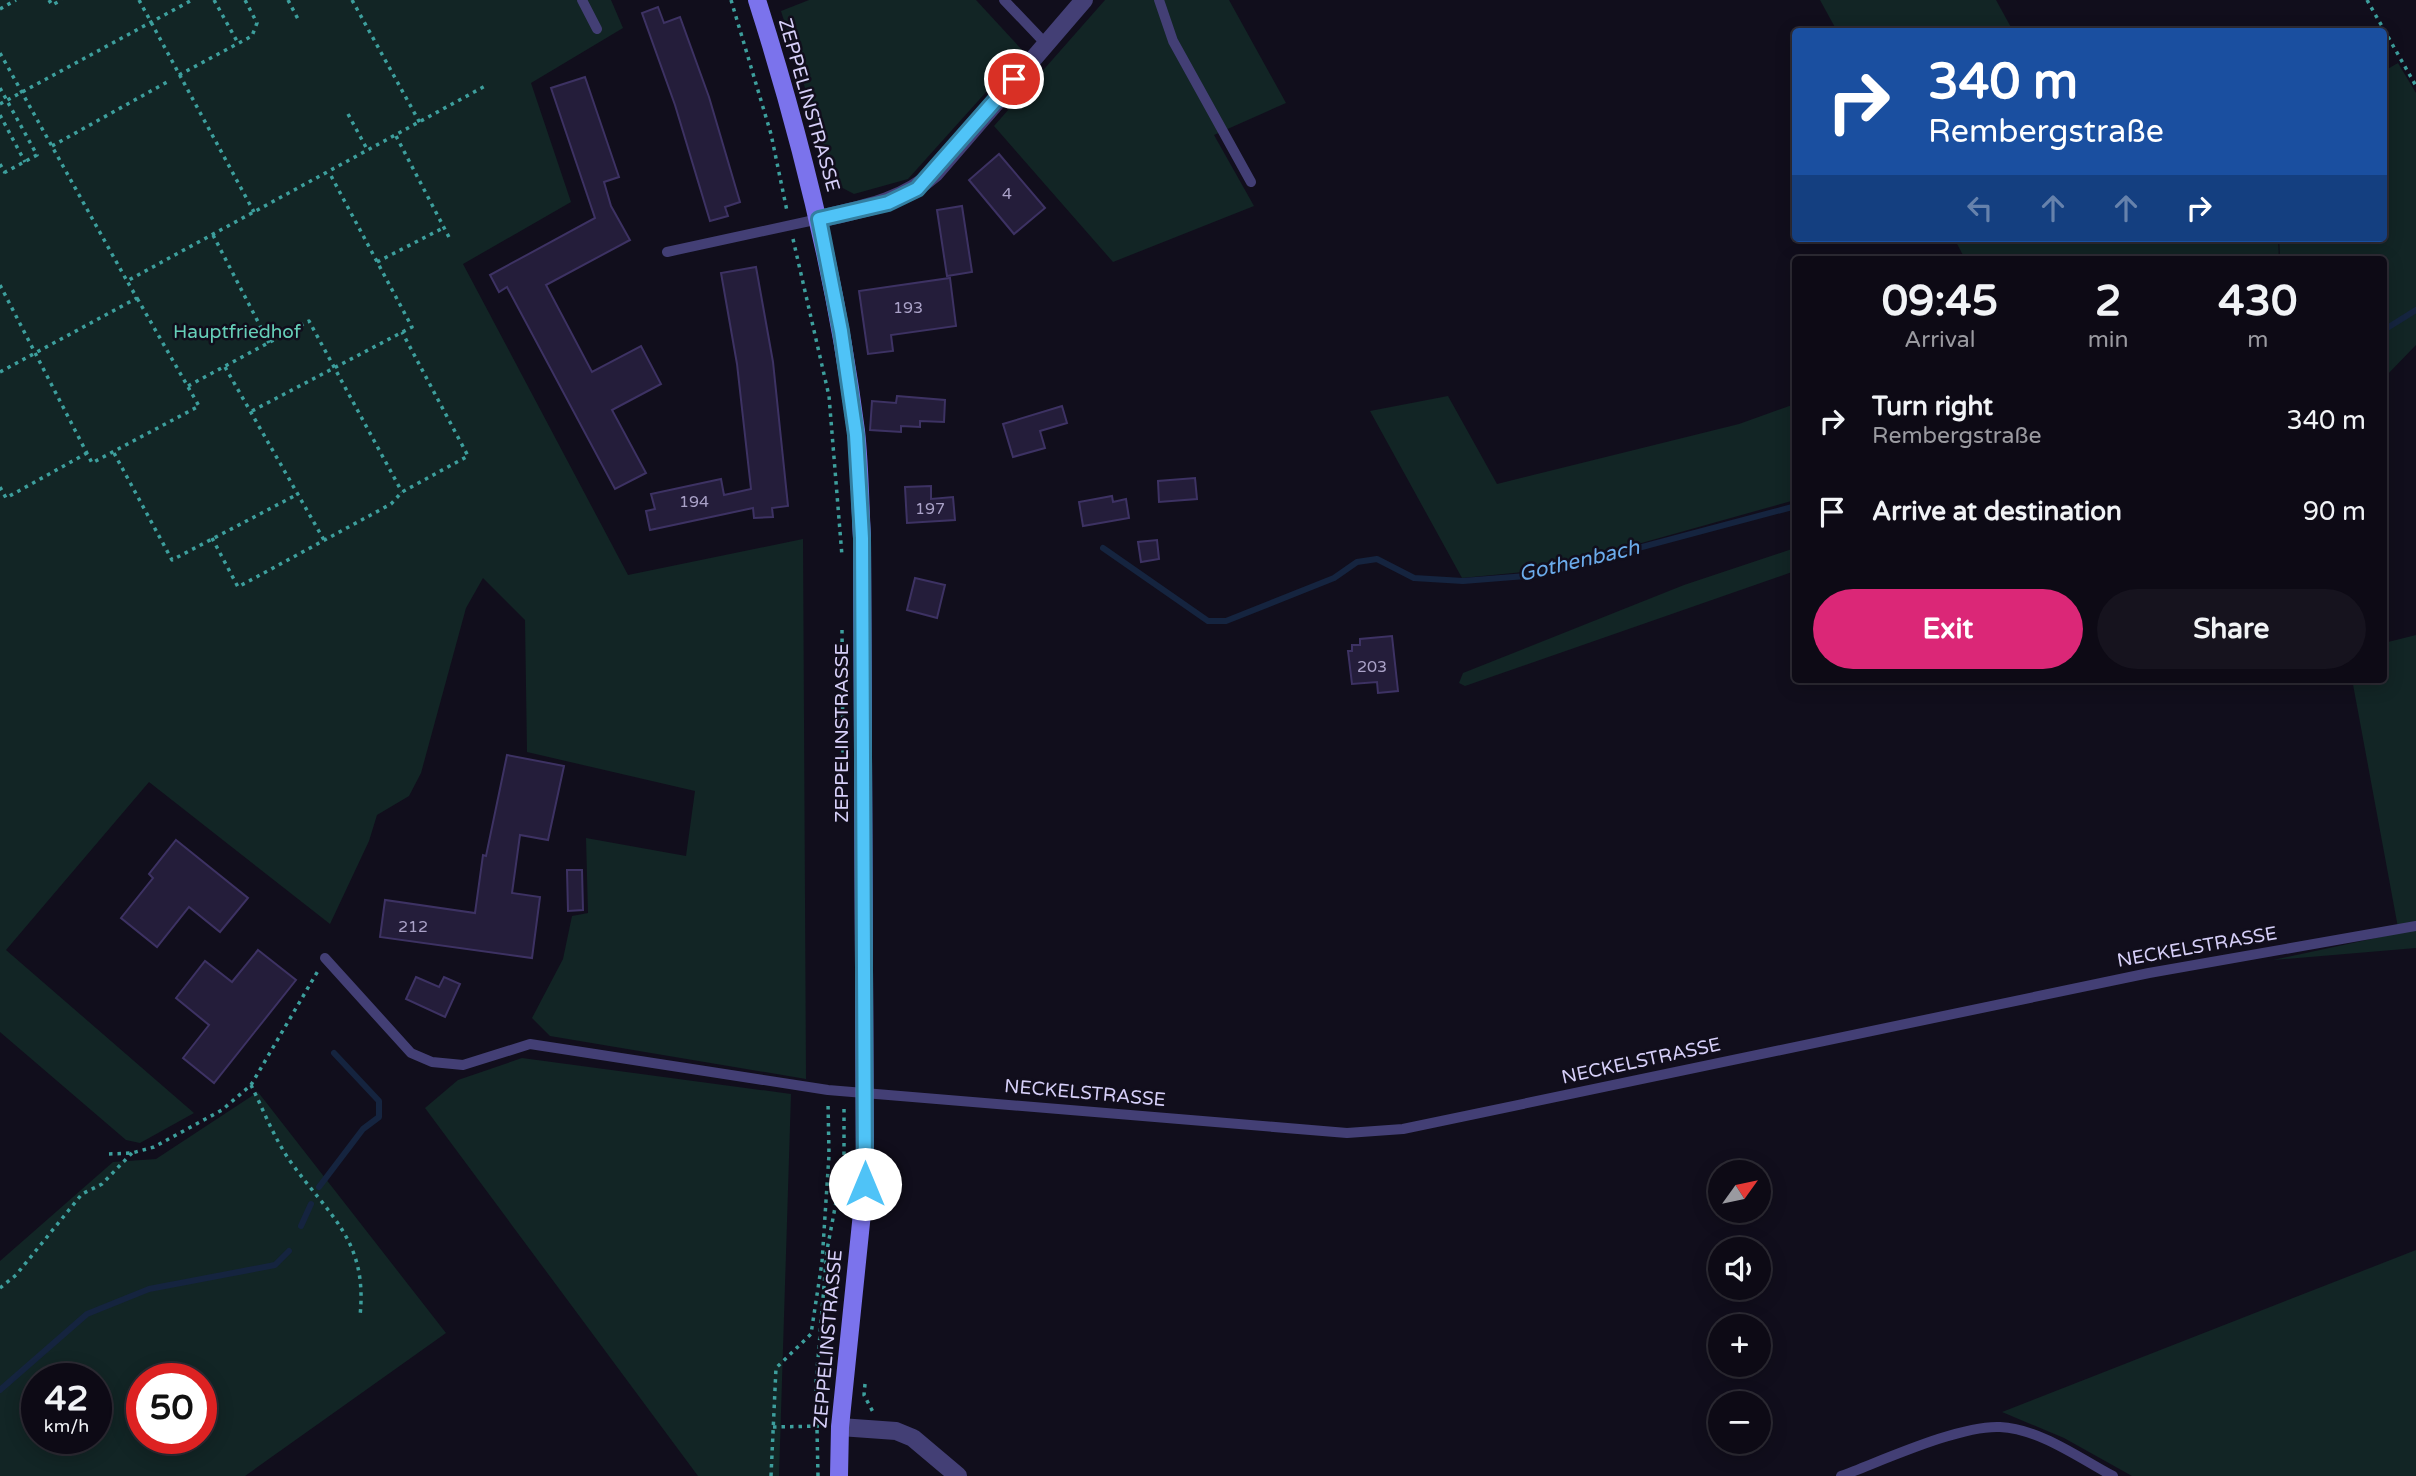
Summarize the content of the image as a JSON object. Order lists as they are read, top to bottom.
{
  "streets": {
    "main road": ["ZEPPELINSTRASSE"],
    "lane": ["NECKELSTRASSE"]
  },
  "crossings": [
    ["ZEPPELINSTRASSE", "NECKELSTRASSE"]
  ],
  "water": ["Gothenbach"],
  "parks": ["Hauptfriedhof"],
  "house_numbers": [
    "4",
    "193",
    "194",
    "197",
    "203",
    "212"
  ],
  "north": "top right",
  "page": {
    "turn": ["340 m", "Rembergstraße"],
    "eta": [
      "09:45",
      "Arrival",
      "2",
      "min",
      "430",
      "m"
    ],
    "list": [
      {
        "name": "Turn right",
        "note": "Rembergstraße",
        "value": "340 m"
      },
      {
        "name": "Arrive at destination",
        "value": "90 m"
      }
    ],
    "buttons": ["Exit", "Share"],
    "map_buttons": ["+", "−"],
    "speed": "42 km/h",
    "limit": "50"
  }
}
